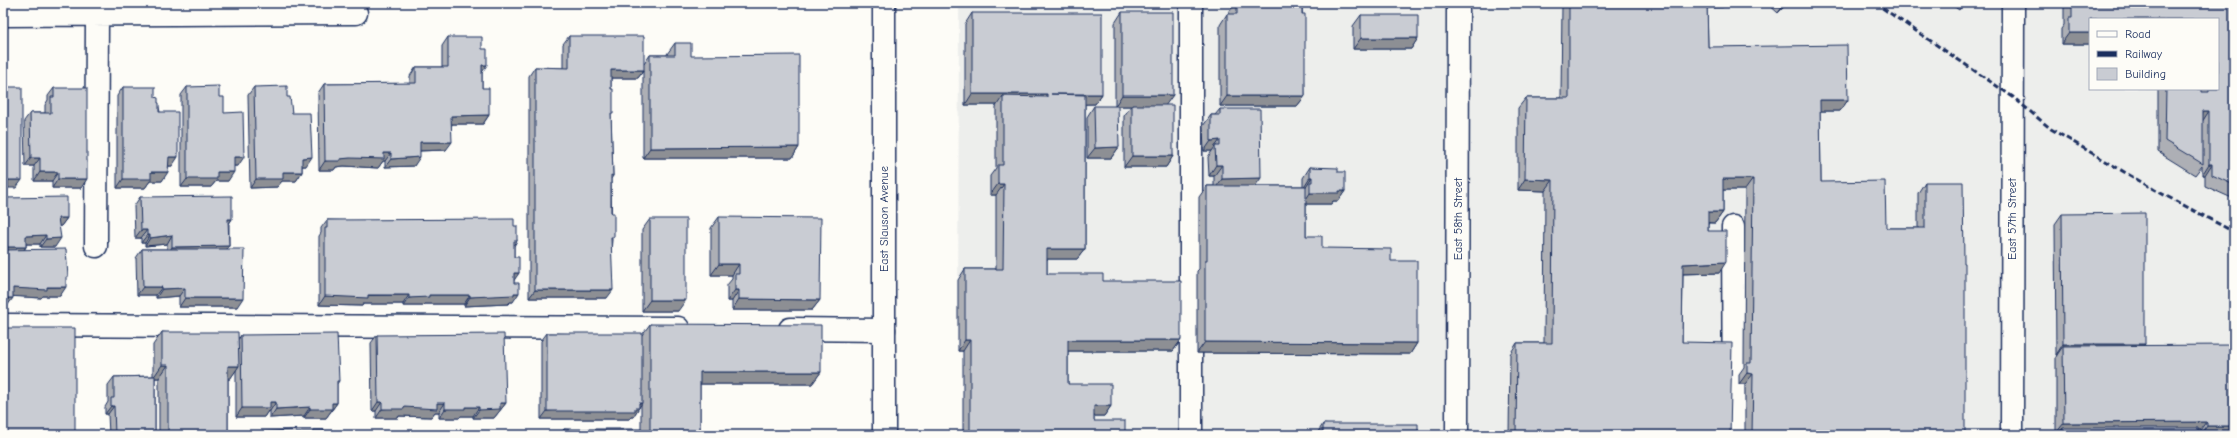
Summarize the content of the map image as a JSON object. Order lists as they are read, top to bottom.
{
  "streets": {
    "street": ["East Slauson Avenue", "East 58th Street", "East 57th Street"]
  },
  "legend": ["Road", "Railway", "Building"]
}
